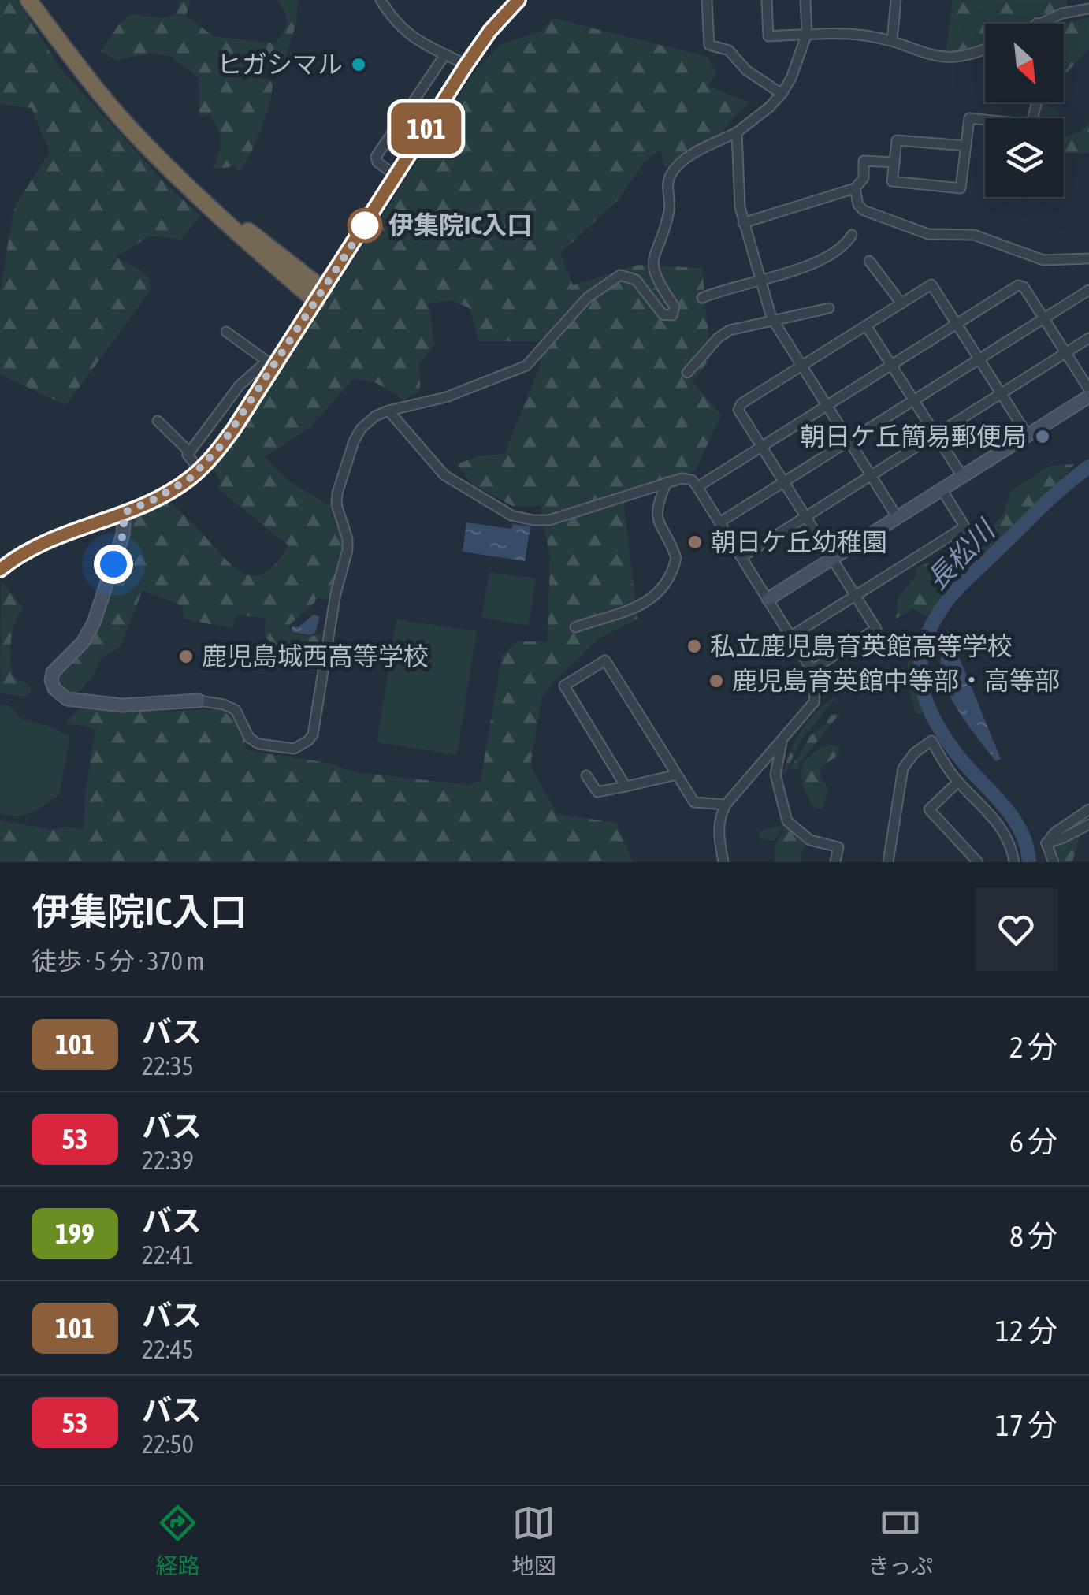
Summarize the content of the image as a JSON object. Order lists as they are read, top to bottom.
{
  "water": ["長松川"],
  "places": [
    "ヒガシマル",
    "伊集院IC入口",
    "朝日ケ丘簡易郵便局",
    "朝日ケ丘幼稚園",
    "私立鹿児島育英館高等学校",
    "鹿児島城西高等学校",
    "鹿児島育英館中等部・高等部"
  ],
  "lines": ["bus line 101"],
  "north": "bottom right",
  "page": {
    "on_map": "101",
    "heading": ["伊集院IC入口", "徒歩 · 5 分 · 370 m"],
    "list": [
      {
        "mark": "101",
        "name": "バス",
        "note": "22:35",
        "value": "2 分"
      },
      {
        "mark": "53",
        "name": "バス",
        "note": "22:39",
        "value": "6 分"
      },
      {
        "mark": "199",
        "name": "バス",
        "note": "22:41",
        "value": "8 分"
      },
      {
        "mark": "101",
        "name": "バス",
        "note": "22:45",
        "value": "12 分"
      },
      {
        "mark": "53",
        "name": "バス",
        "note": "22:50",
        "value": "17 分"
      }
    ],
    "tabs": ["経路", "地図", "きっぷ"]
  }
}
